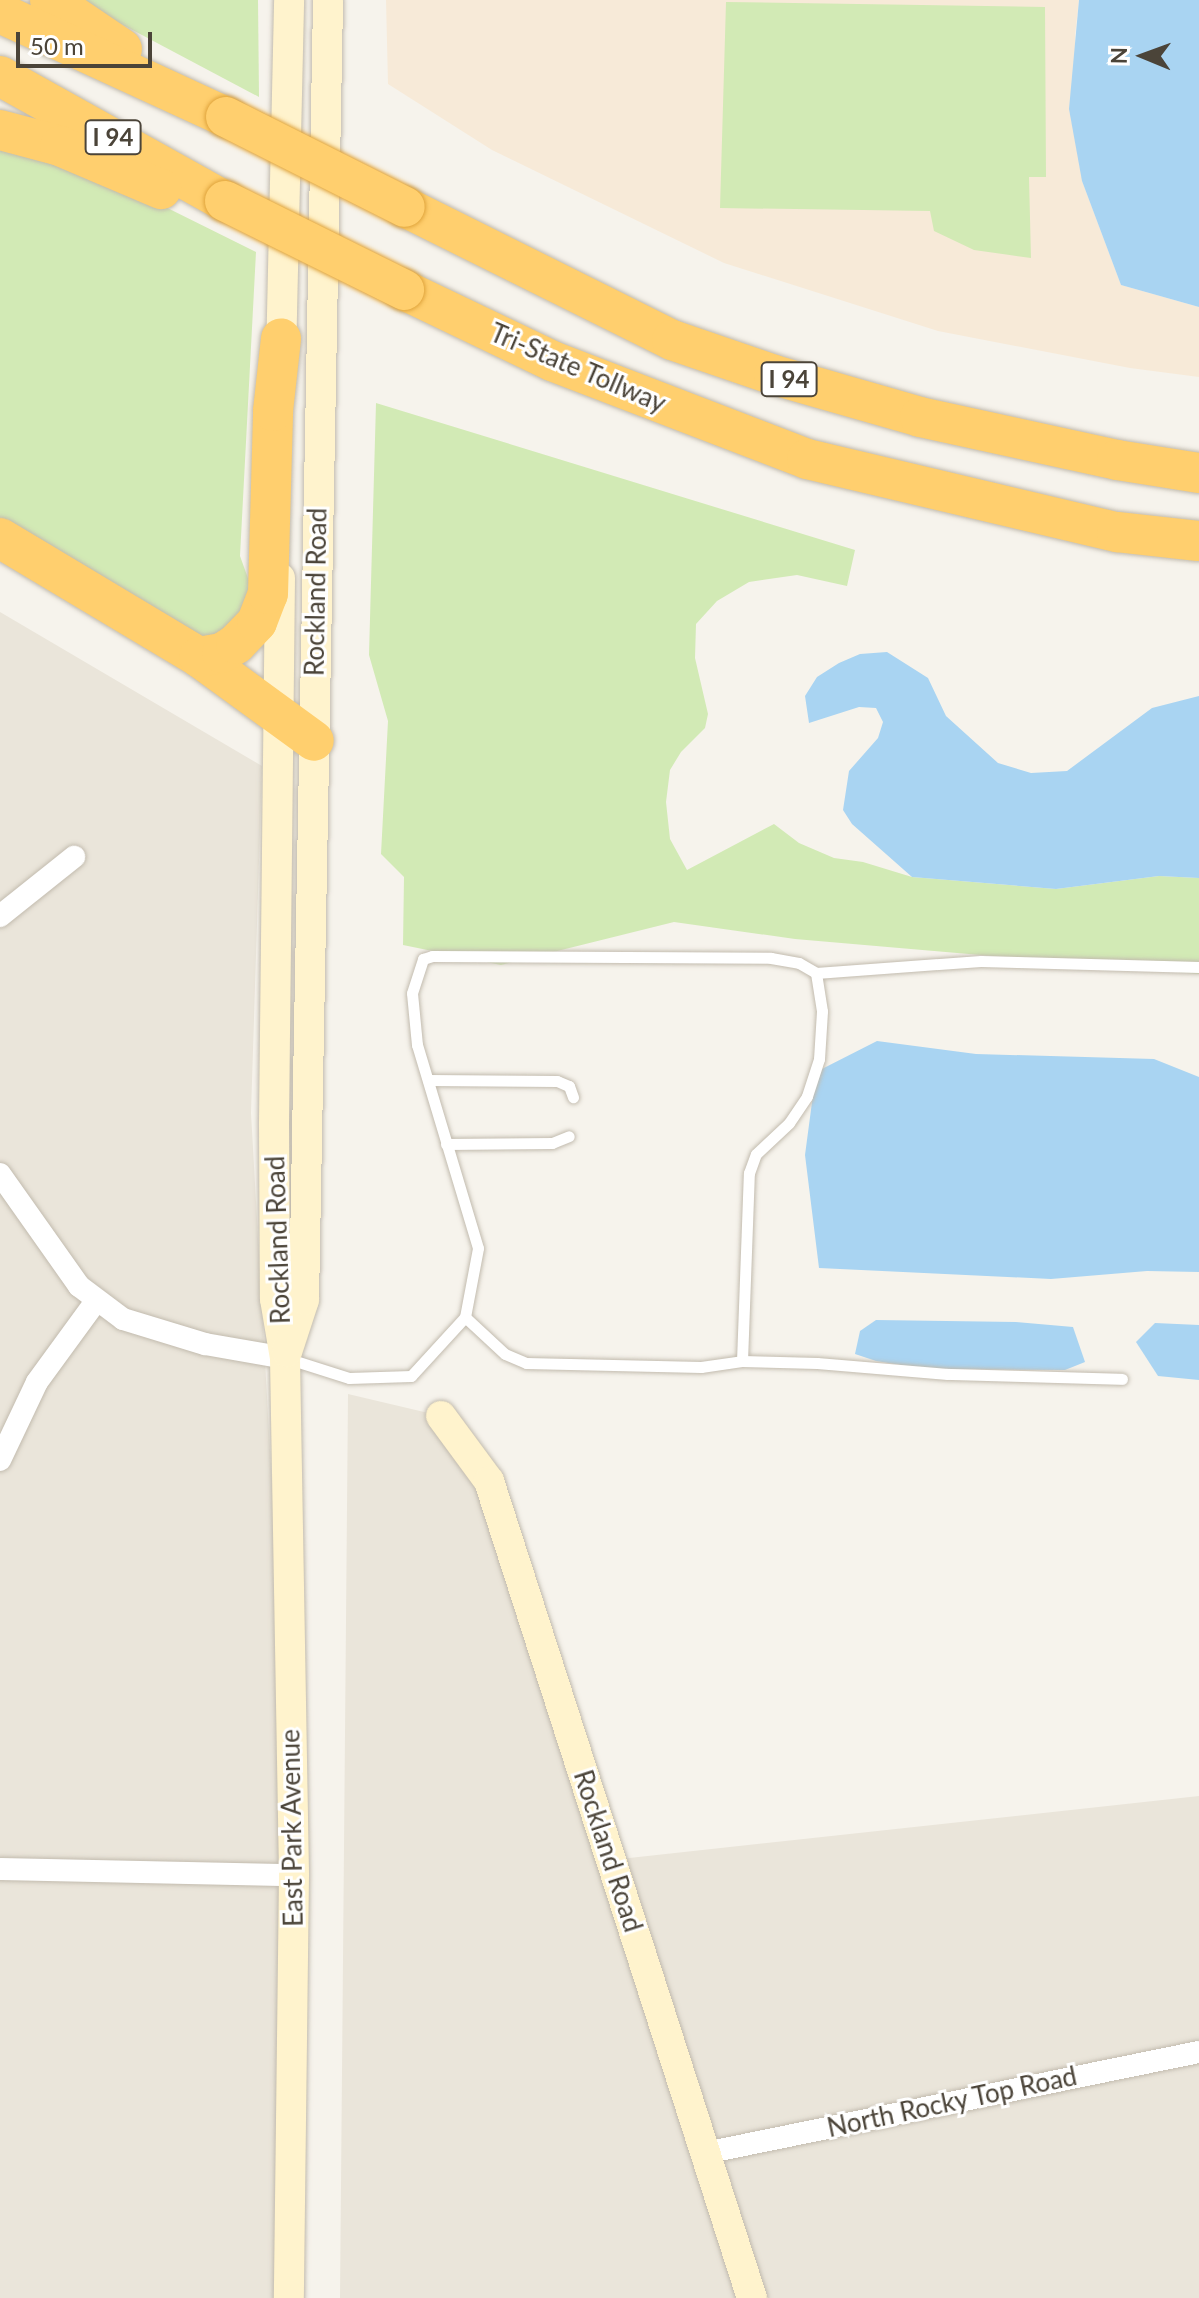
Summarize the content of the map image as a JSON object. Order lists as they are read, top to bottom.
{
  "streets": {
    "highway": ["I 94", "Tri-State Tollway"],
    "main road": ["Rockland Road", "East Park Avenue"],
    "street": ["North Rocky Top Road"]
  },
  "crossings": [
    ["Rockland Road", "East Park Avenue"],
    ["Rockland Road", "North Rocky Top Road"]
  ],
  "scale_bar": "50 m",
  "north": "left"
}
